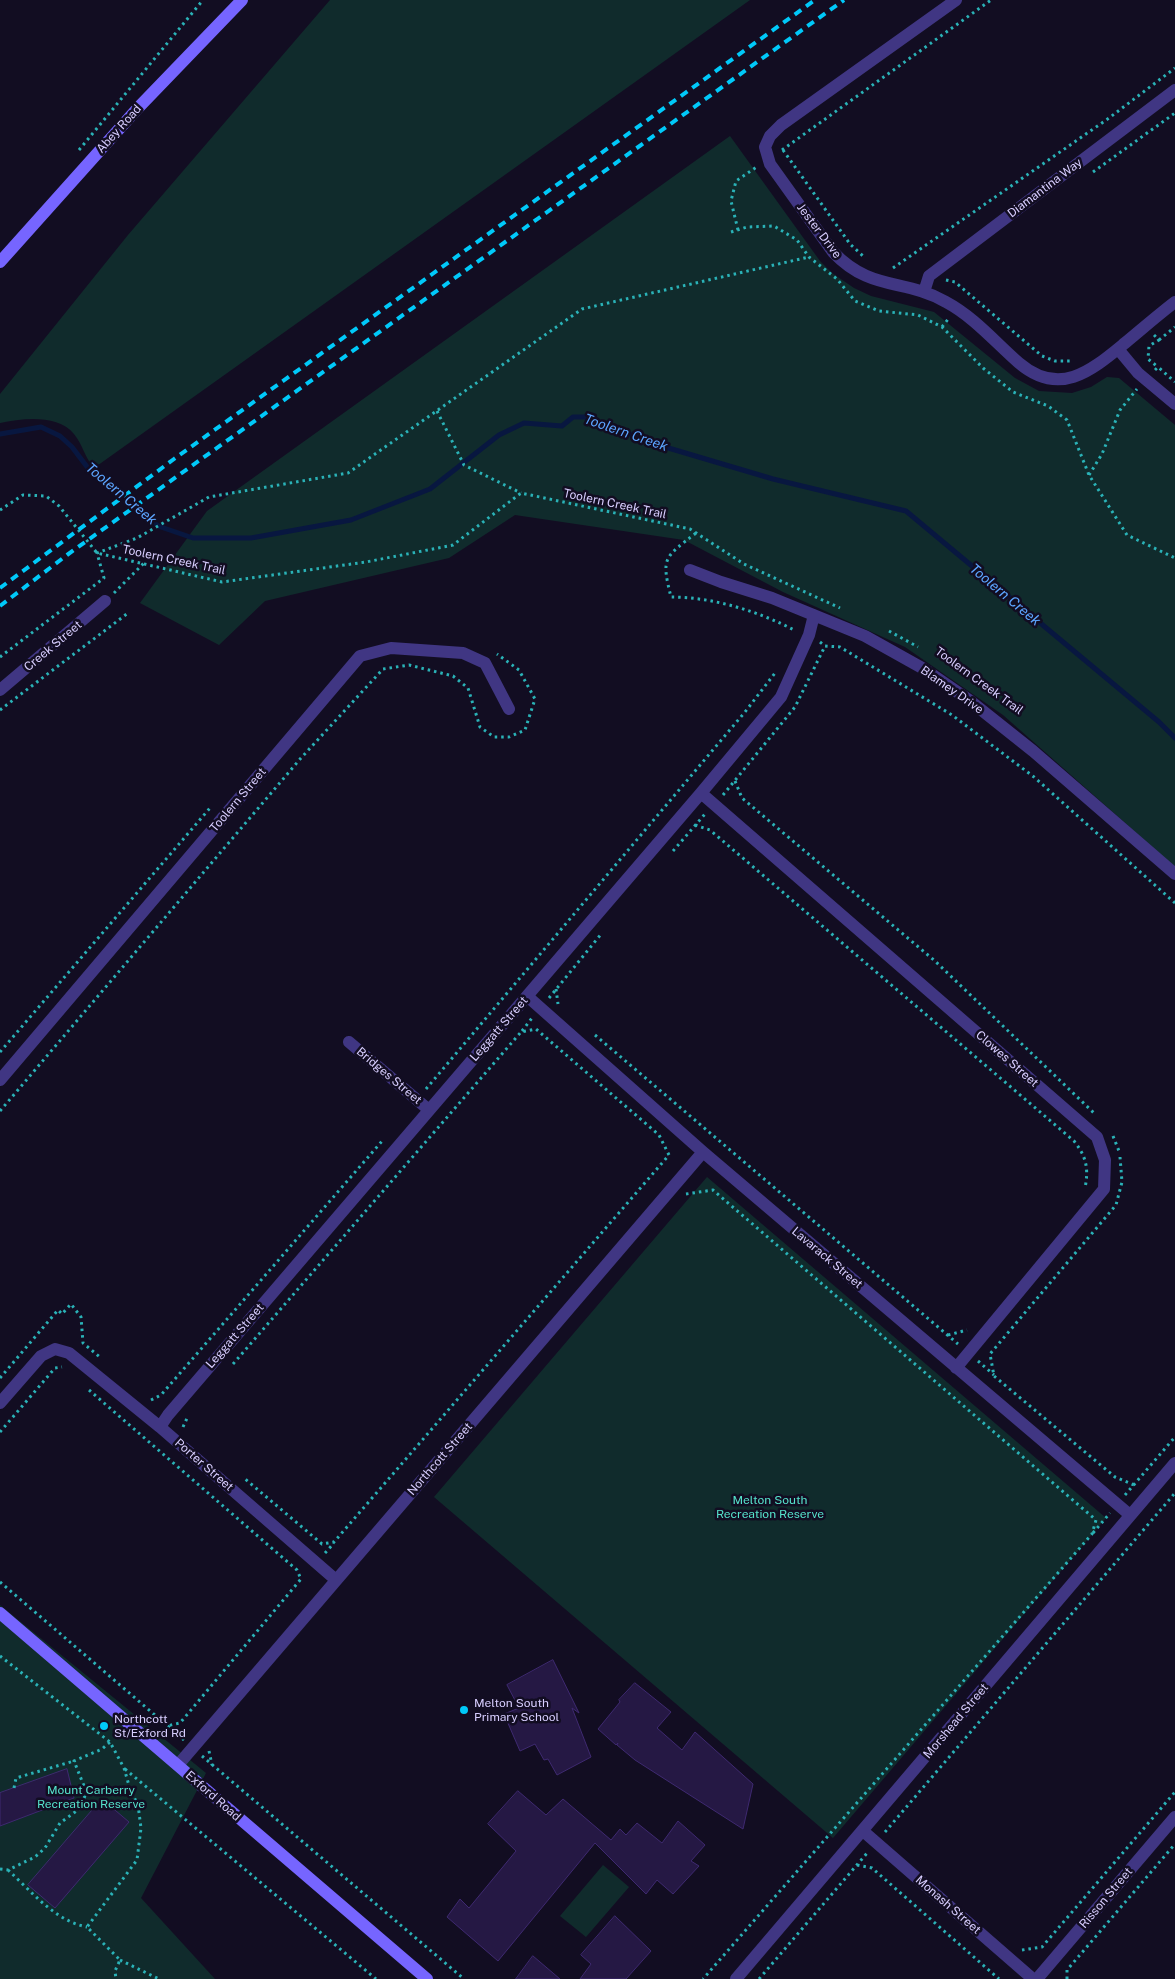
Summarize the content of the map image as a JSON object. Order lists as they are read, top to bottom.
{
  "streets": {
    "street": [
      "Abey Road",
      "Diamantina Way",
      "Jester Drive",
      "Creek Street",
      "Blamey Drive",
      "Toolern Street",
      "Leggatt Street",
      "Clowes Street",
      "Bridges Street",
      "Lavarack Street",
      "Northcott Street",
      "Porter Street",
      "Morshead Street",
      "Exford Road",
      "Risson Street",
      "Monash Street"
    ],
    "path": ["Toolern Creek Trail"]
  },
  "crossings": [
    ["Blamey Drive", "Leggatt Street"],
    ["Leggatt Street", "Clowes Street"],
    ["Leggatt Street", "Bridges Street"],
    ["Leggatt Street", "Lavarack Street"],
    ["Leggatt Street", "Porter Street"],
    ["Clowes Street", "Lavarack Street"],
    ["Lavarack Street", "Northcott Street"],
    ["Lavarack Street", "Morshead Street"],
    ["Northcott Street", "Porter Street"],
    ["Northcott Street", "Exford Road"],
    ["Morshead Street", "Monash Street"]
  ],
  "water": ["Toolern Creek"],
  "parks": ["Melton South Recreation Reserve", "Mount Carberry Recreation Reserve"],
  "places": ["Melton South Primary School", "Northcott St/Exford Rd"]
}
